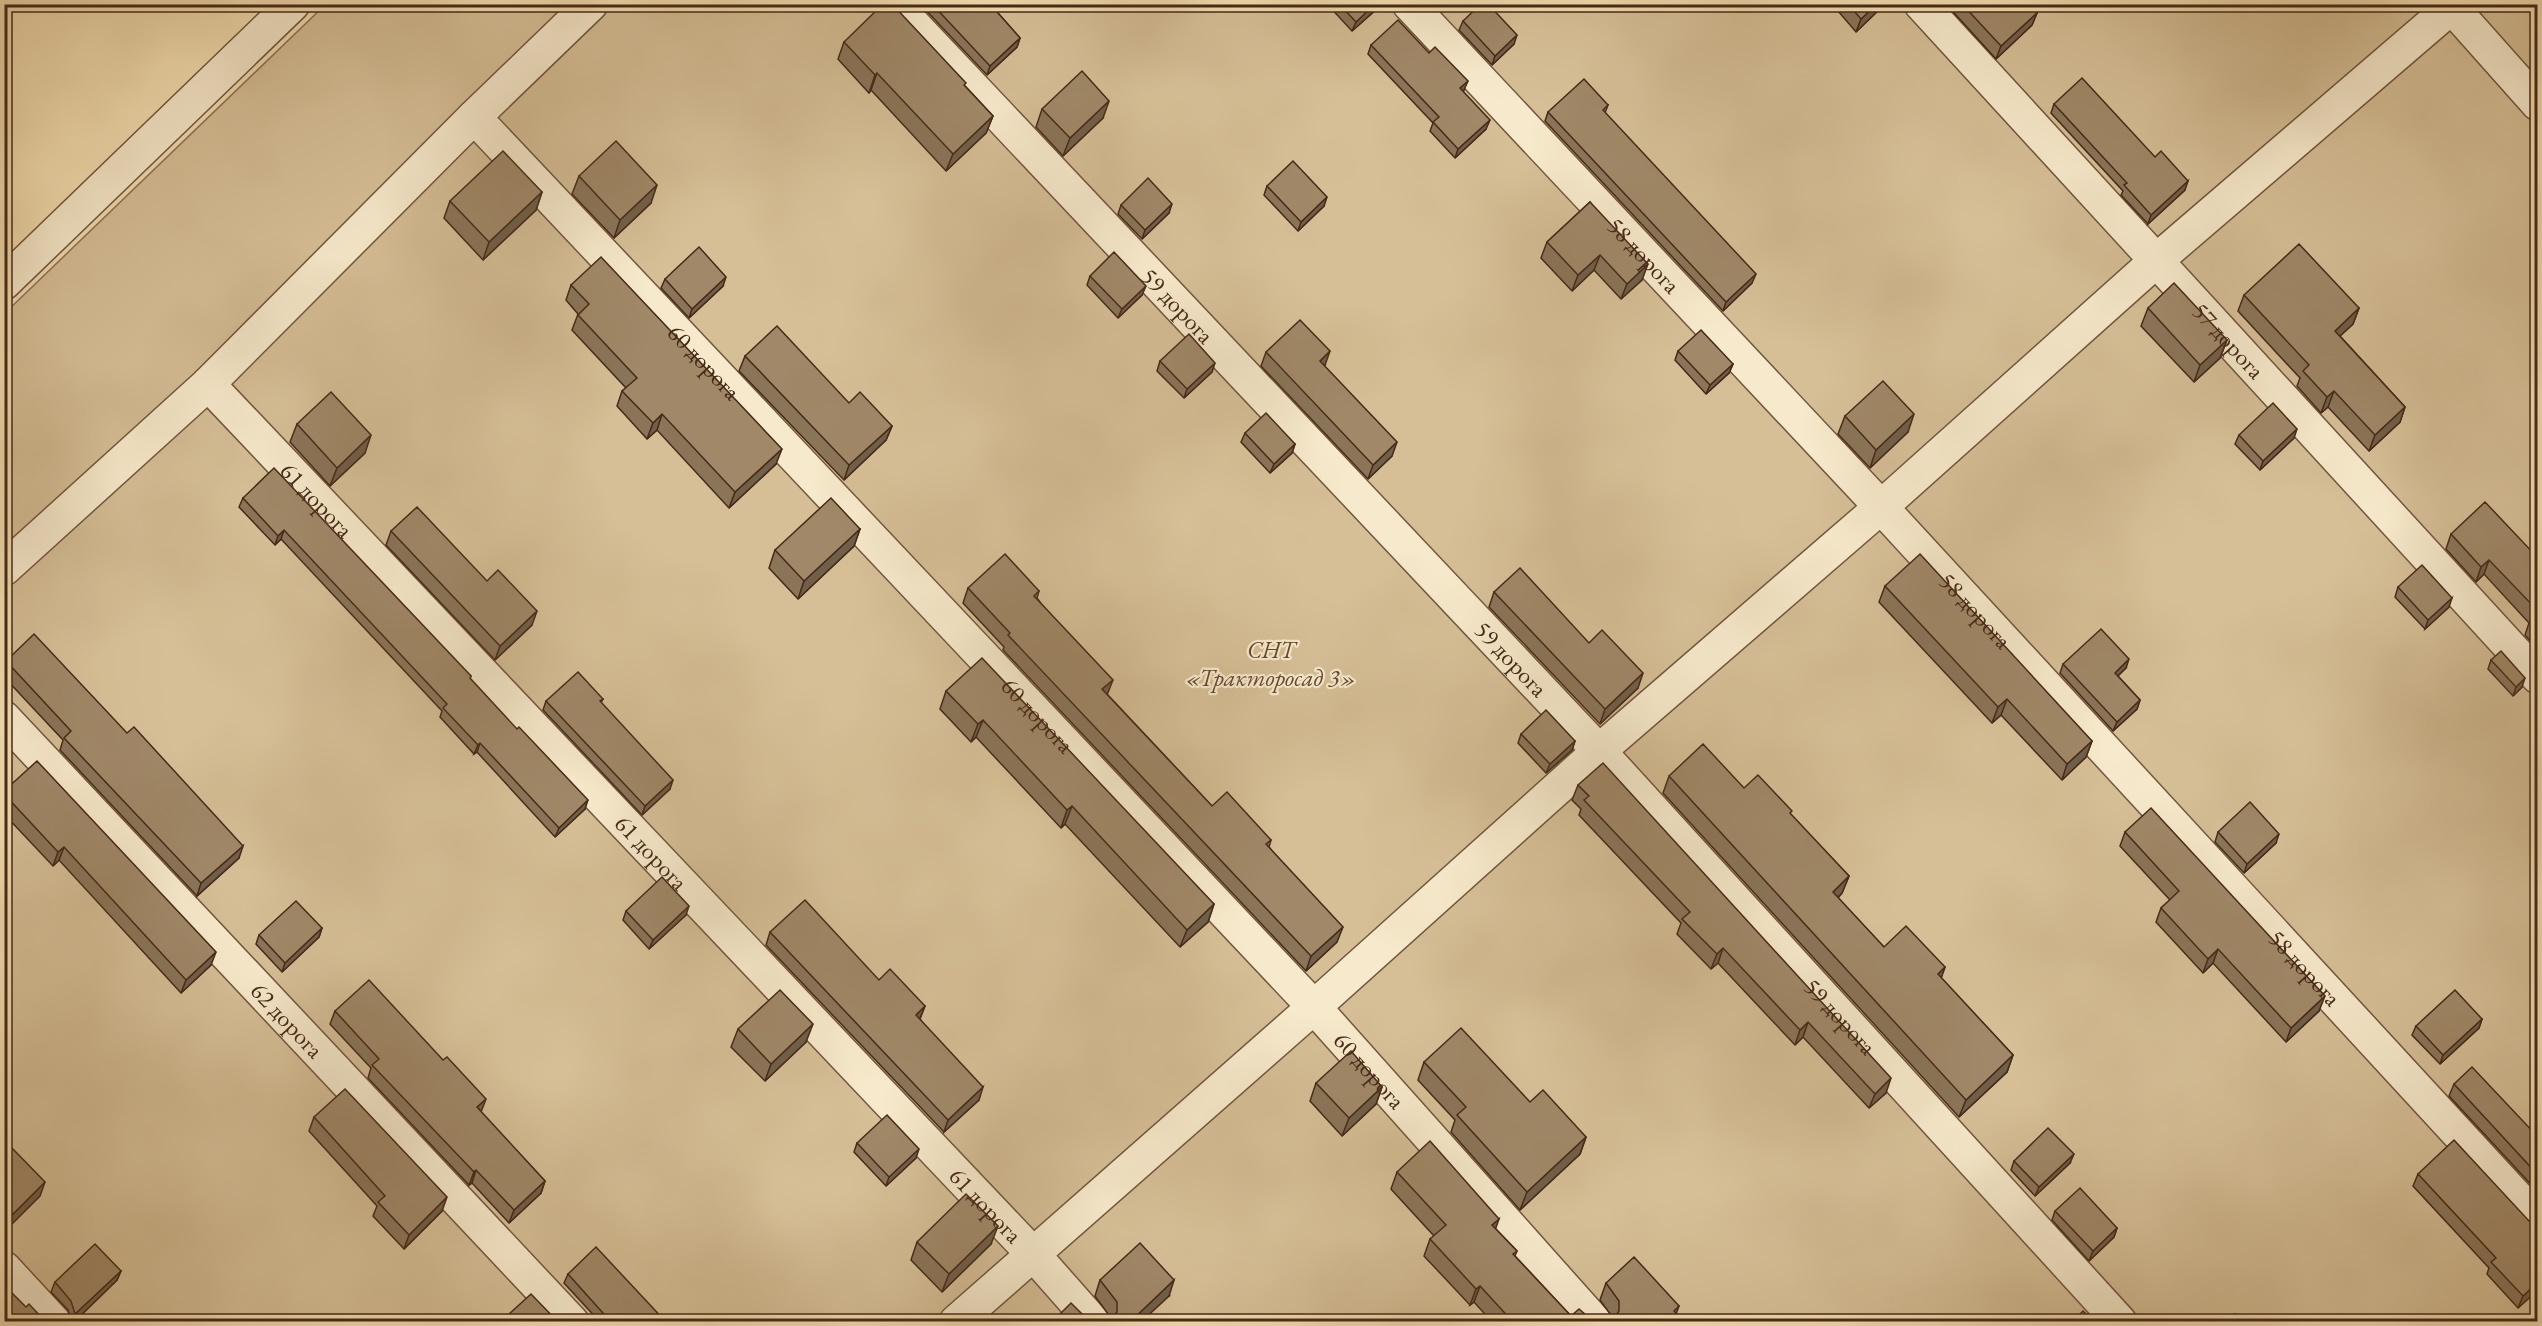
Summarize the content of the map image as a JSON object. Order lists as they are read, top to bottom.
{
  "streets": {
    "street": [
      "58 дорога",
      "59 дорога",
      "57 дорога",
      "60 дорога",
      "61 дорога",
      "62 дорога"
    ]
  },
  "parks": ["СНТ «Тракторосад 3»"]
}
